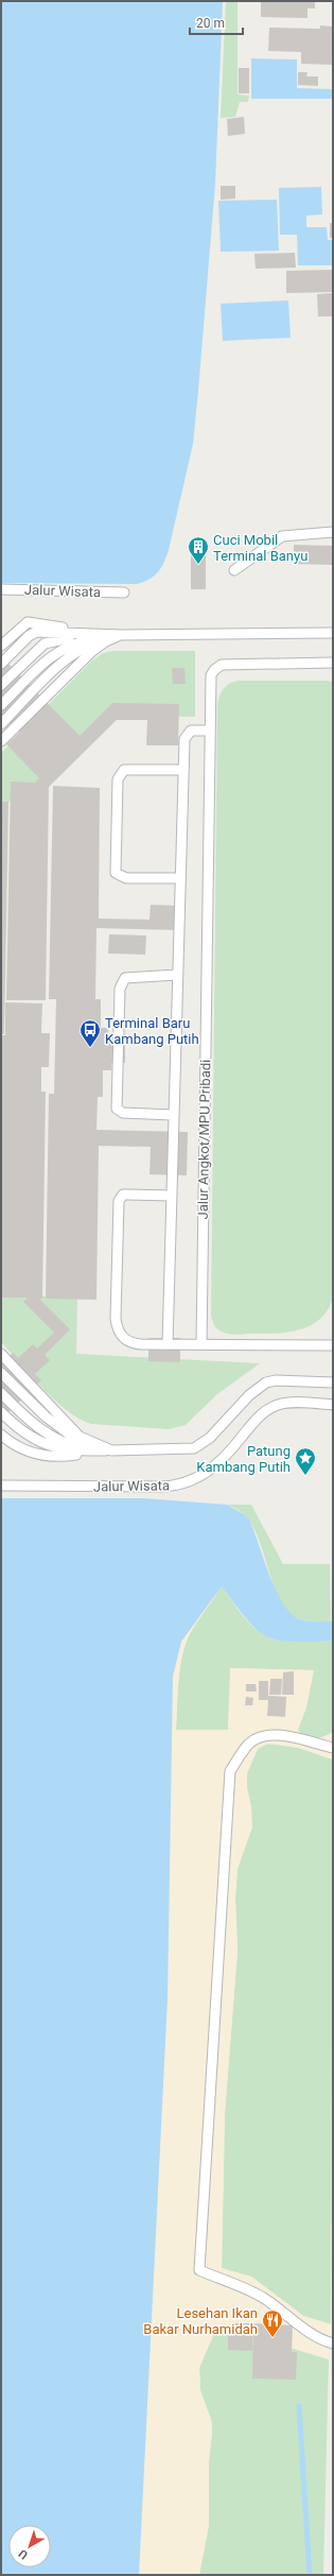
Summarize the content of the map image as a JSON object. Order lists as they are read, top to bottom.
{
  "streets": {
    "lane": ["Jalur Wisata", "Jalur Angkot/MPU Pribadi"]
  },
  "places": {
    "building": ["Cuci Mobil Terminal Banyu"],
    "bus stop": ["Terminal Baru Kambang Putih"],
    "place": ["Patung Kambang Putih"],
    "restaurant": ["Lesehan Ikan Bakar Nurhamidah"]
  },
  "scale_bar": "20 m",
  "north": "bottom left"
}
